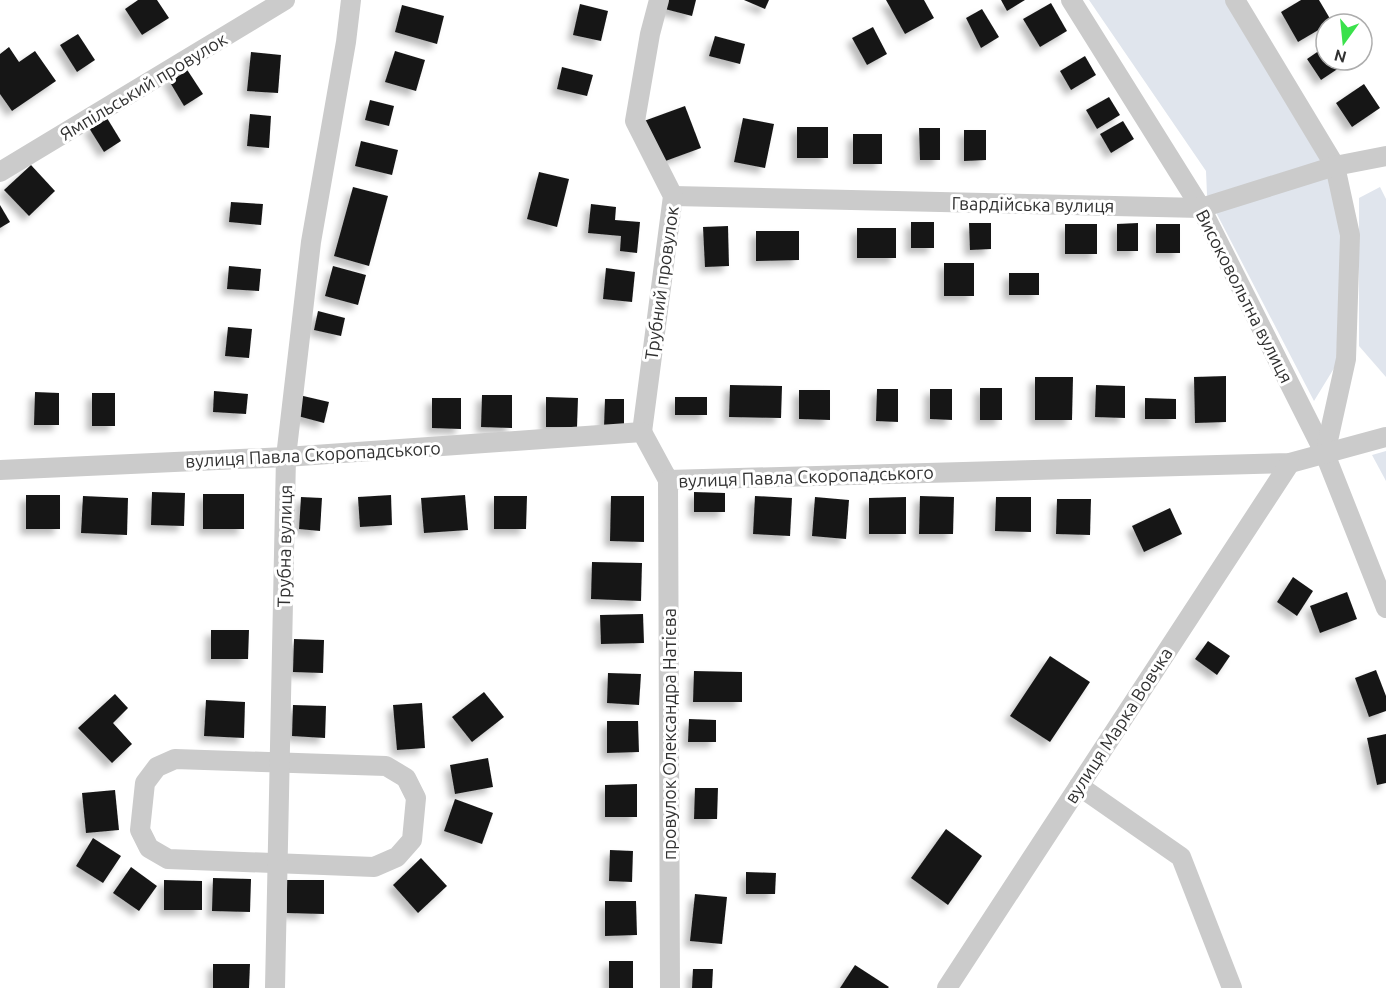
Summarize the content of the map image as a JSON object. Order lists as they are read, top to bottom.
{
  "streets": {
    "street": [
      "Ямпільський провулок",
      "Гвардійська вулиця",
      "Трубний провулок",
      "Високовольтна вулиця",
      "вулиця Павла Скоропадського",
      "Трубна вулиця",
      "вулиця Марка Вовчка",
      "провулок Олександра Натієва"
    ]
  },
  "crossings": [
    ["Гвардійська вулиця", "Трубний провулок"],
    ["Гвардійська вулиця", "Високовольтна вулиця"],
    ["Трубний провулок", "вулиця Павла Скоропадського"],
    ["Високовольтна вулиця", "вулиця Павла Скоропадського"],
    ["вулиця Павла Скоропадського", "Трубна вулиця"],
    ["вулиця Павла Скоропадського", "вулиця Марка Вовчка"],
    ["вулиця Павла Скоропадського", "провулок Олександра Натієва"]
  ],
  "north": "bottom"
}
